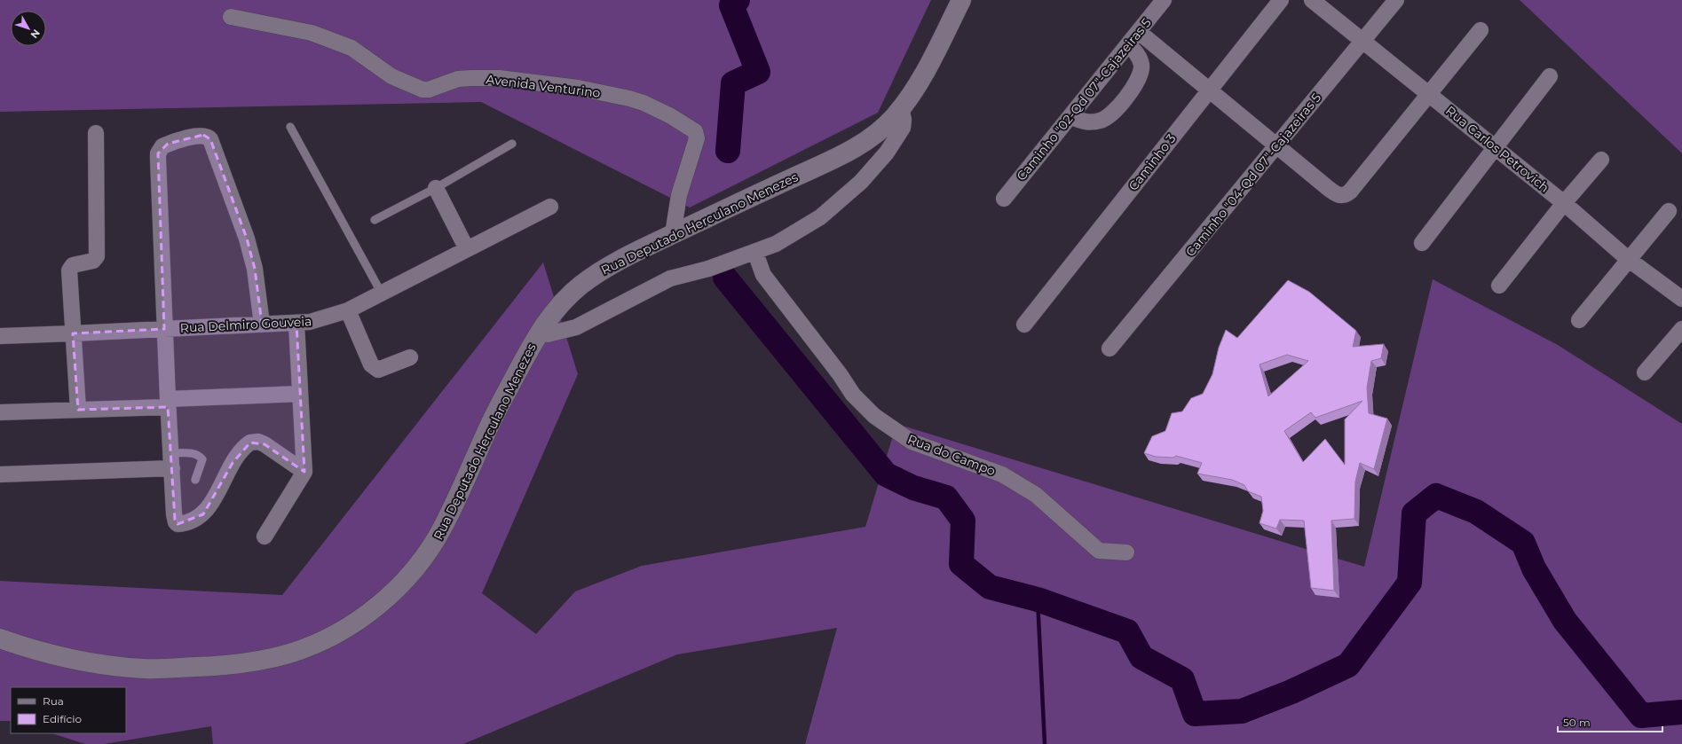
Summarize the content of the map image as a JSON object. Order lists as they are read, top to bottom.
{
  "streets": {
    "main road": ["Rua Deputado Herculano Menezes"],
    "street": [
      "Avenida Venturino",
      "Caminho \"02-Qd 07\"-Cajazeiras 5",
      "Rua Carlos Petrovich",
      "Caminho 3",
      "Caminho \"04-Qd 07\"-Cajazeiras 5",
      "Rua Delmiro Gouveia",
      "Rua do Campo"
    ]
  },
  "crossings": [
    ["Avenida Venturino", "Rua Deputado Herculano Menezes"],
    ["Rua Carlos Petrovich", "Caminho \"04-Qd 07\"-Cajazeiras 5"]
  ],
  "legend": ["Rua", "Edifício"],
  "scale_bar": "50 m",
  "north": "bottom right"
}
